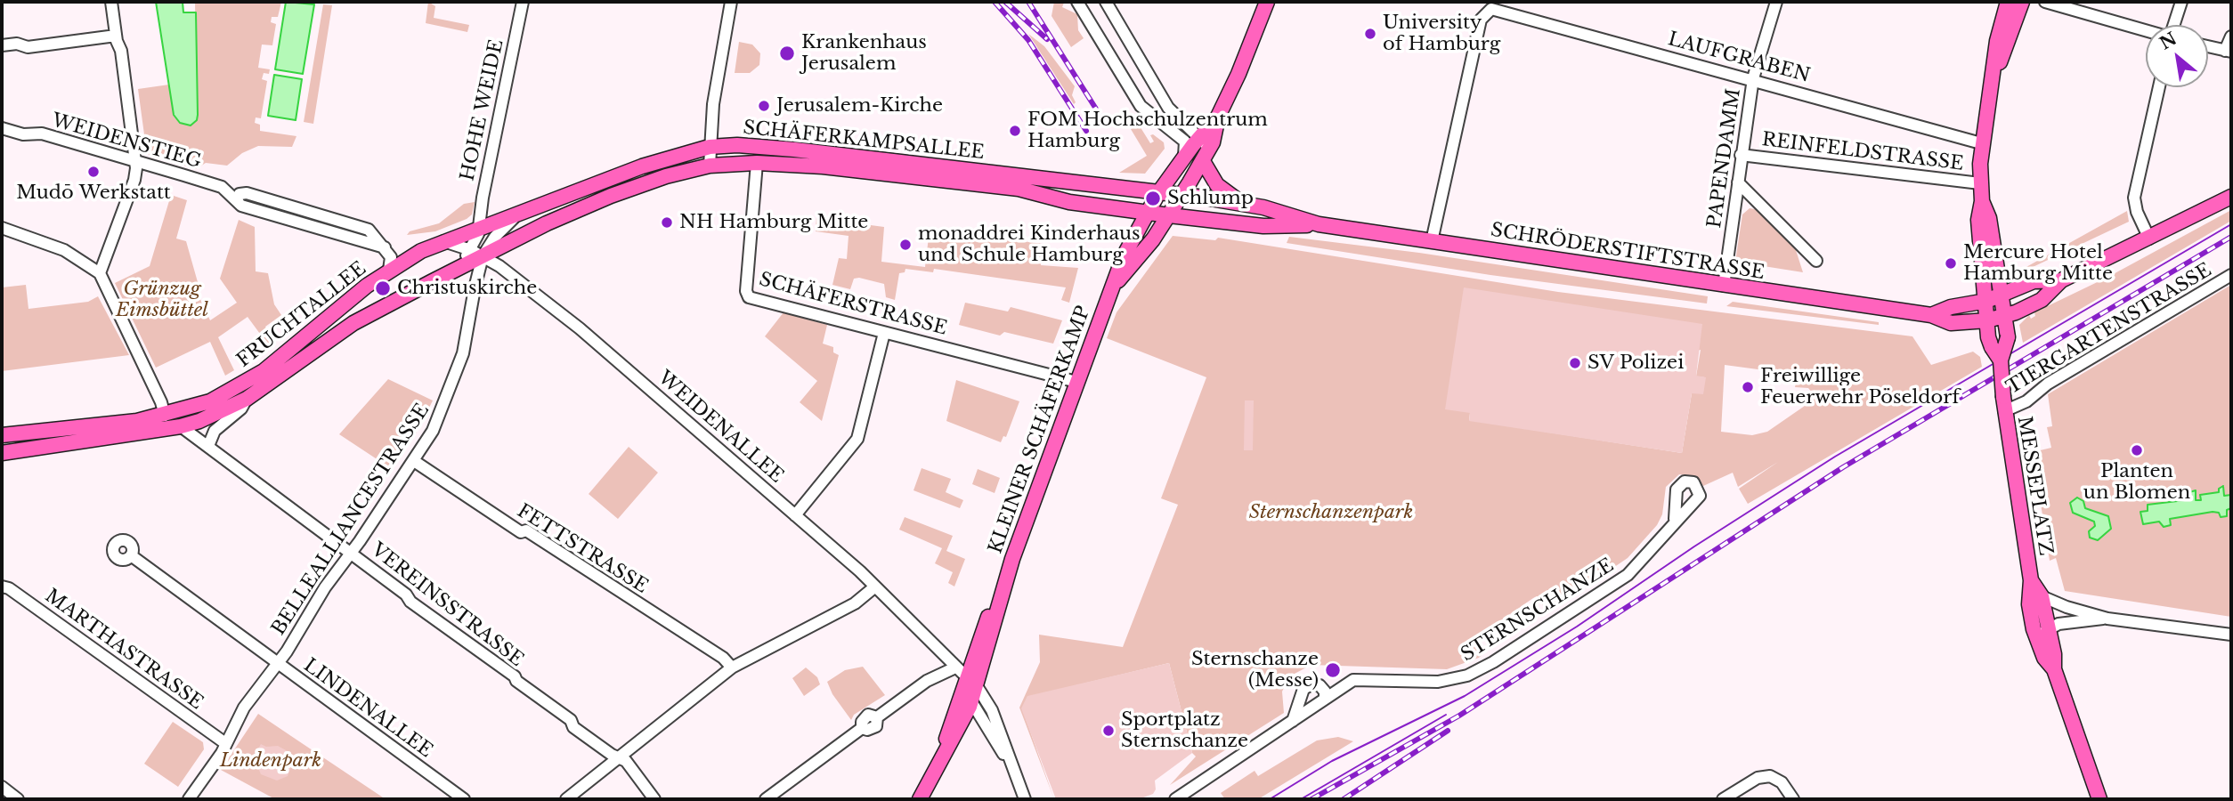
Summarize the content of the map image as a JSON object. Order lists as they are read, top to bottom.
{
  "streets": {
    "main road": [
      "SCHÄFERKAMPSALLEE",
      "SCHRÖDERSTIFTSTRASSE",
      "FRUCHTALLEE",
      "KLEINER SCHÄFERKAMP",
      "MESSEPLATZ"
    ],
    "street": [
      "LAUFGRABEN",
      "HOHE WEIDE",
      "WEIDENSTIEG",
      "REINFELDSTRASSE",
      "PAPENDAMM",
      "SCHÄFERSTRASSE",
      "TIERGARTENSTRASSE",
      "WEIDENALLEE",
      "BELLEALLIANCESTRASSE",
      "FETTSTRASSE",
      "VEREINSSTRASSE",
      "STERNSCHANZE",
      "MARTHASTRASSE",
      "LINDENALLEE"
    ]
  },
  "crossings": [
    ["LAUFGRABEN", "PAPENDAMM"],
    ["LAUFGRABEN", "SCHRÖDERSTIFTSTRASSE"],
    ["HOHE WEIDE", "SCHÄFERKAMPSALLEE"],
    ["HOHE WEIDE", "FRUCHTALLEE"],
    ["SCHÄFERKAMPSALLEE", "SCHRÖDERSTIFTSTRASSE"],
    ["SCHÄFERKAMPSALLEE", "SCHÄFERSTRASSE"],
    ["SCHÄFERKAMPSALLEE", "FRUCHTALLEE"],
    ["SCHÄFERKAMPSALLEE", "WEIDENALLEE"],
    ["SCHÄFERKAMPSALLEE", "KLEINER SCHÄFERKAMP"],
    ["SCHÄFERKAMPSALLEE", "BELLEALLIANCESTRASSE"],
    ["WEIDENSTIEG", "FRUCHTALLEE"],
    ["REINFELDSTRASSE", "PAPENDAMM"],
    ["PAPENDAMM", "SCHRÖDERSTIFTSTRASSE"],
    ["SCHRÖDERSTIFTSTRASSE", "KLEINER SCHÄFERKAMP"],
    ["SCHÄFERSTRASSE", "KLEINER SCHÄFERKAMP"],
    ["FRUCHTALLEE", "WEIDENALLEE"],
    ["FRUCHTALLEE", "BELLEALLIANCESTRASSE"],
    ["FRUCHTALLEE", "VEREINSSTRASSE"],
    ["TIERGARTENSTRASSE", "MESSEPLATZ"],
    ["WEIDENALLEE", "KLEINER SCHÄFERKAMP"],
    ["WEIDENALLEE", "BELLEALLIANCESTRASSE"],
    ["BELLEALLIANCESTRASSE", "FETTSTRASSE"],
    ["BELLEALLIANCESTRASSE", "VEREINSSTRASSE"],
    ["BELLEALLIANCESTRASSE", "MARTHASTRASSE"],
    ["BELLEALLIANCESTRASSE", "LINDENALLEE"]
  ],
  "parks": ["Grünzug Eimsbüttel", "Sternschanzenpark", "Lindenpark"],
  "places": [
    "University of Hamburg",
    "Krankenhaus Jerusalem",
    "Jerusalem-Kirche",
    "FOM Hochschulzentrum Hamburg",
    "Mudō Werkstatt",
    "Schlump",
    "NH Hamburg Mitte",
    "monaddrei Kinderhaus und Schule Hamburg",
    "Mercure Hotel Hamburg Mitte",
    "Christuskirche",
    "SV Polizei",
    "Freiwillige Feuerwehr Pöseldorf",
    "Planten un Blomen",
    "Sternschanze (Messe)",
    "Sportplatz Sternschanze"
  ],
  "north": "top left"
}
